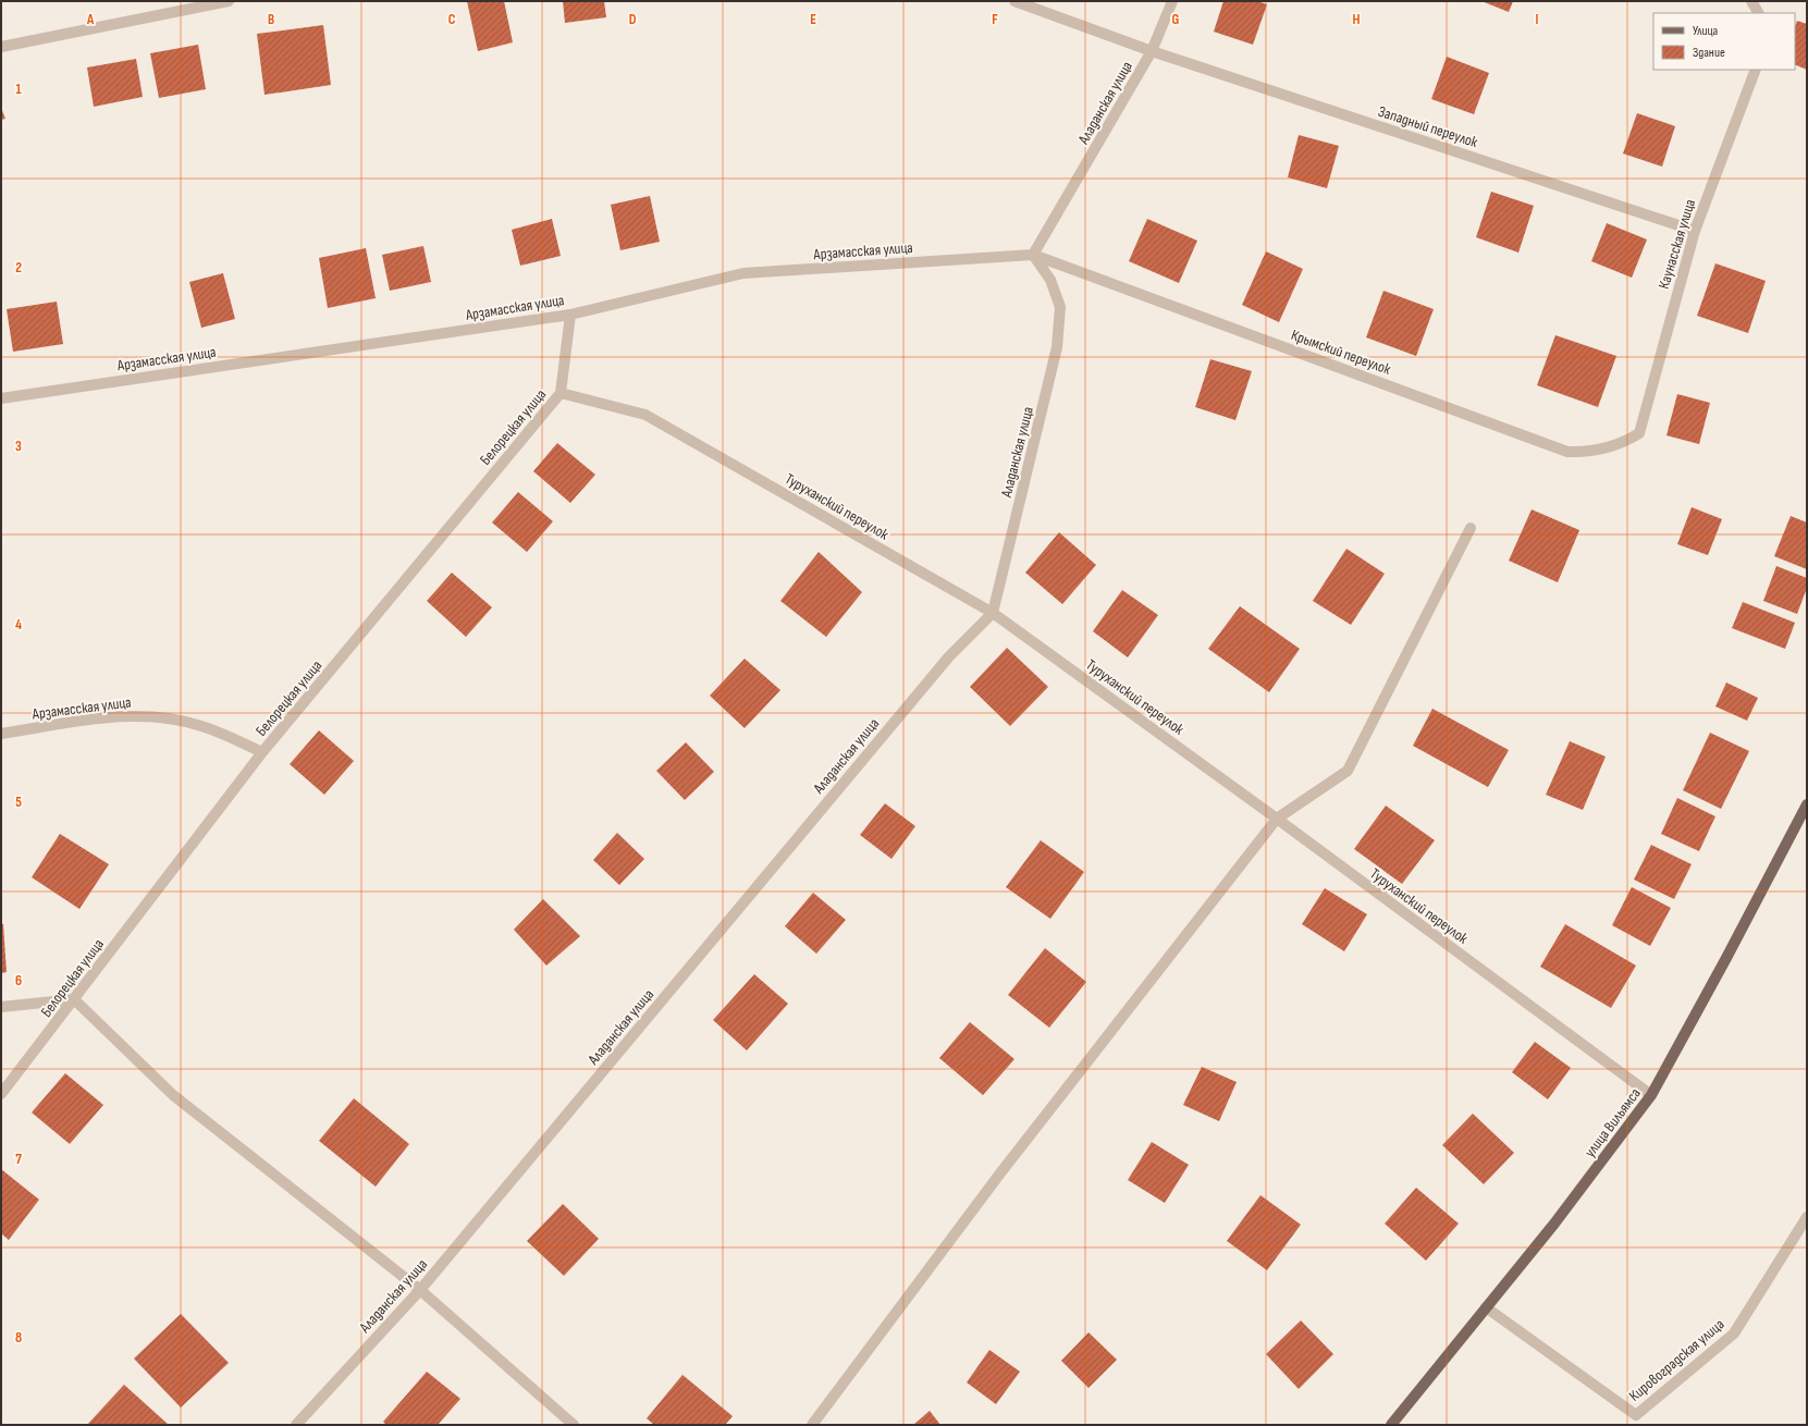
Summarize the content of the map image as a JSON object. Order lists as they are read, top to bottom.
{
  "streets": {
    "main road": ["улица Вильямса"],
    "street": [
      "Аладанская улица",
      "Западный переулок",
      "Каунасская улица",
      "Арзамасская улица",
      "Крымский переулок",
      "Белорецкая улица",
      "Туруханский переулок",
      "Кировоградская улица"
    ]
  },
  "crossings": [
    ["Аладанская улица", "Западный переулок"],
    ["Аладанская улица", "Арзамасская улица"],
    ["Аладанская улица", "Крымский переулок"],
    ["Аладанская улица", "Туруханский переулок"],
    ["Западный переулок", "Каунасская улица"],
    ["Каунасская улица", "Крымский переулок"],
    ["Арзамасская улица", "Крымский переулок"],
    ["Арзамасская улица", "Белорецкая улица"],
    ["Белорецкая улица", "Туруханский переулок"],
    ["Туруханский переулок", "улица Вильямса"],
    ["улица Вильямса", "Кировоградская улица"]
  ],
  "legend": ["Улица", "Здание"],
  "grid": {
    "columns": [
      "A",
      "B",
      "C",
      "D",
      "E",
      "F",
      "G",
      "H",
      "I"
    ],
    "rows": [
      "1",
      "2",
      "3",
      "4",
      "5",
      "6",
      "7",
      "8"
    ]
  }
}
